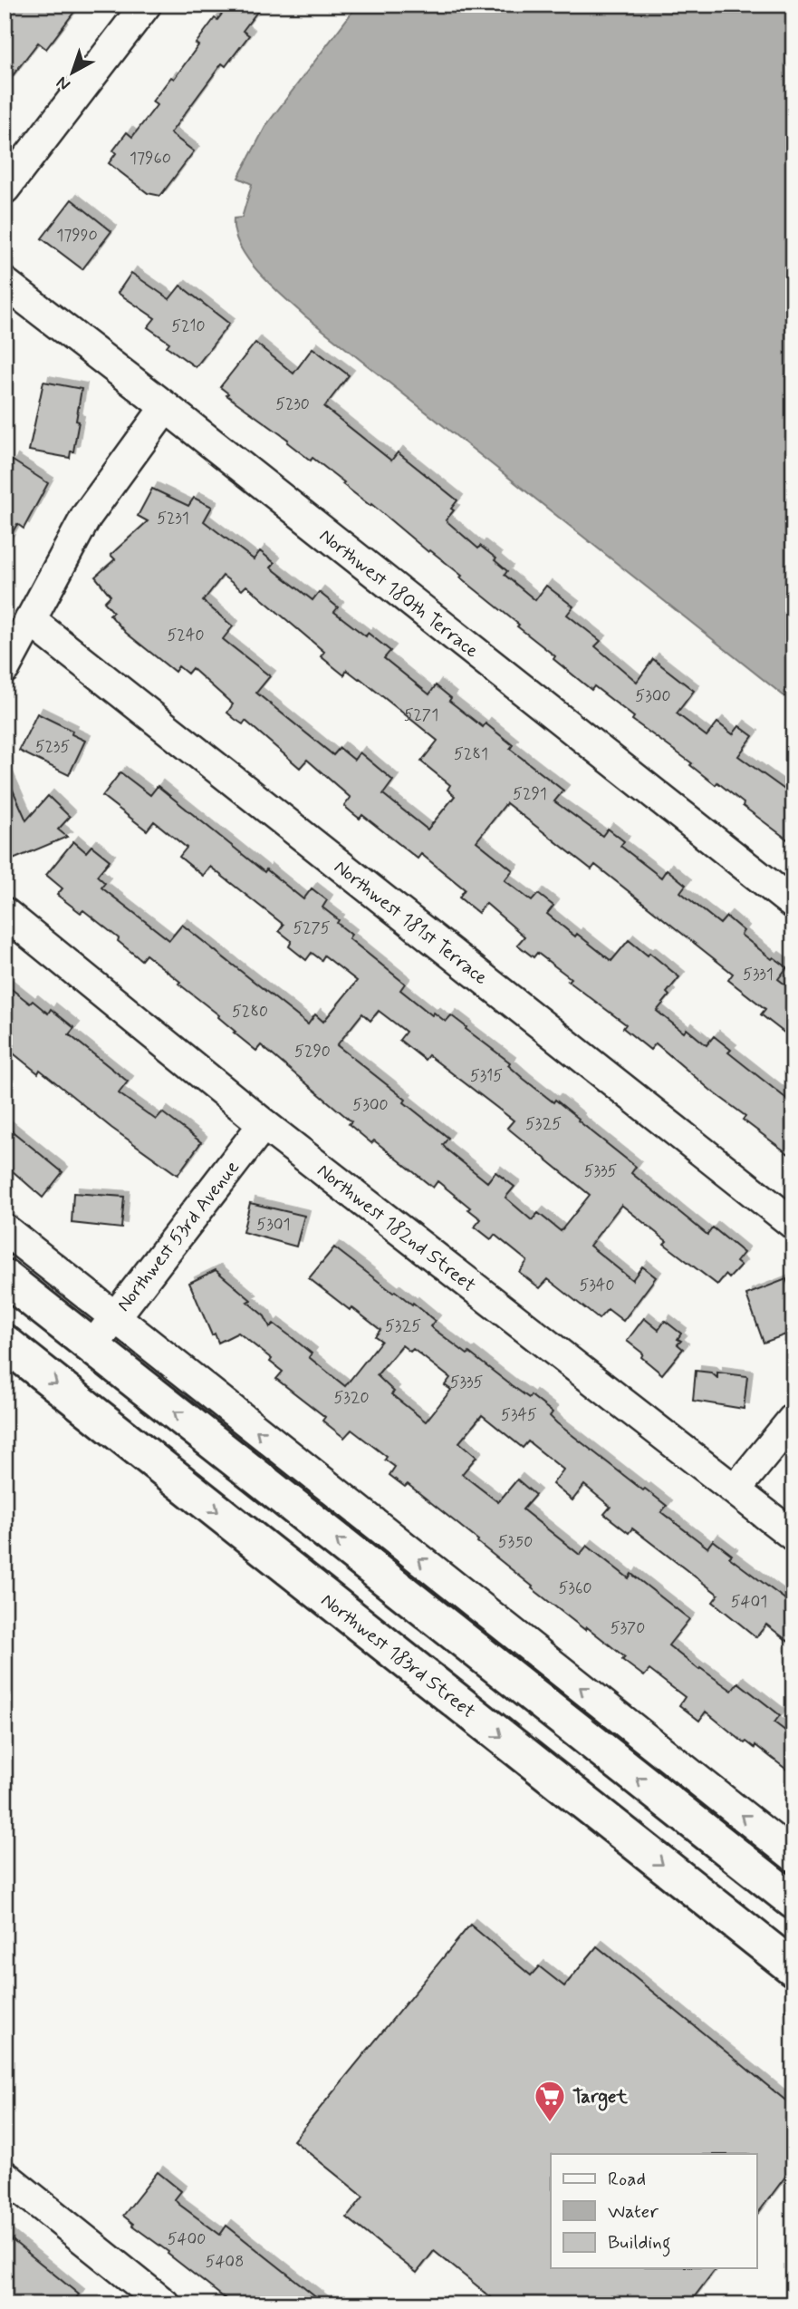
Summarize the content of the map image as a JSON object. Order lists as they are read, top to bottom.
{
  "streets": {
    "main road": ["Northwest 183rd Street"],
    "street": [
      "Northwest 180th Terrace",
      "Northwest 181st Terrace",
      "Northwest 182nd Street",
      "Northwest 53rd Avenue"
    ]
  },
  "crossings": [
    ["Northwest 182nd Street", "Northwest 53rd Avenue"]
  ],
  "places": {
    "supermarket": ["Target"]
  },
  "house_numbers": [
    "17960",
    "17990",
    "5210",
    "5230",
    "5231",
    "5240",
    "5300",
    "5271",
    "5235",
    "5281",
    "5291",
    "5275",
    "5331",
    "5280",
    "5290",
    "5315",
    "5300",
    "5325",
    "5335",
    "5301",
    "5340",
    "5325",
    "5335",
    "5320",
    "5345",
    "5350",
    "5360",
    "5401",
    "5370",
    "5400",
    "5408"
  ],
  "legend": ["Road", "Water", "Building"],
  "north": "bottom left"
}
